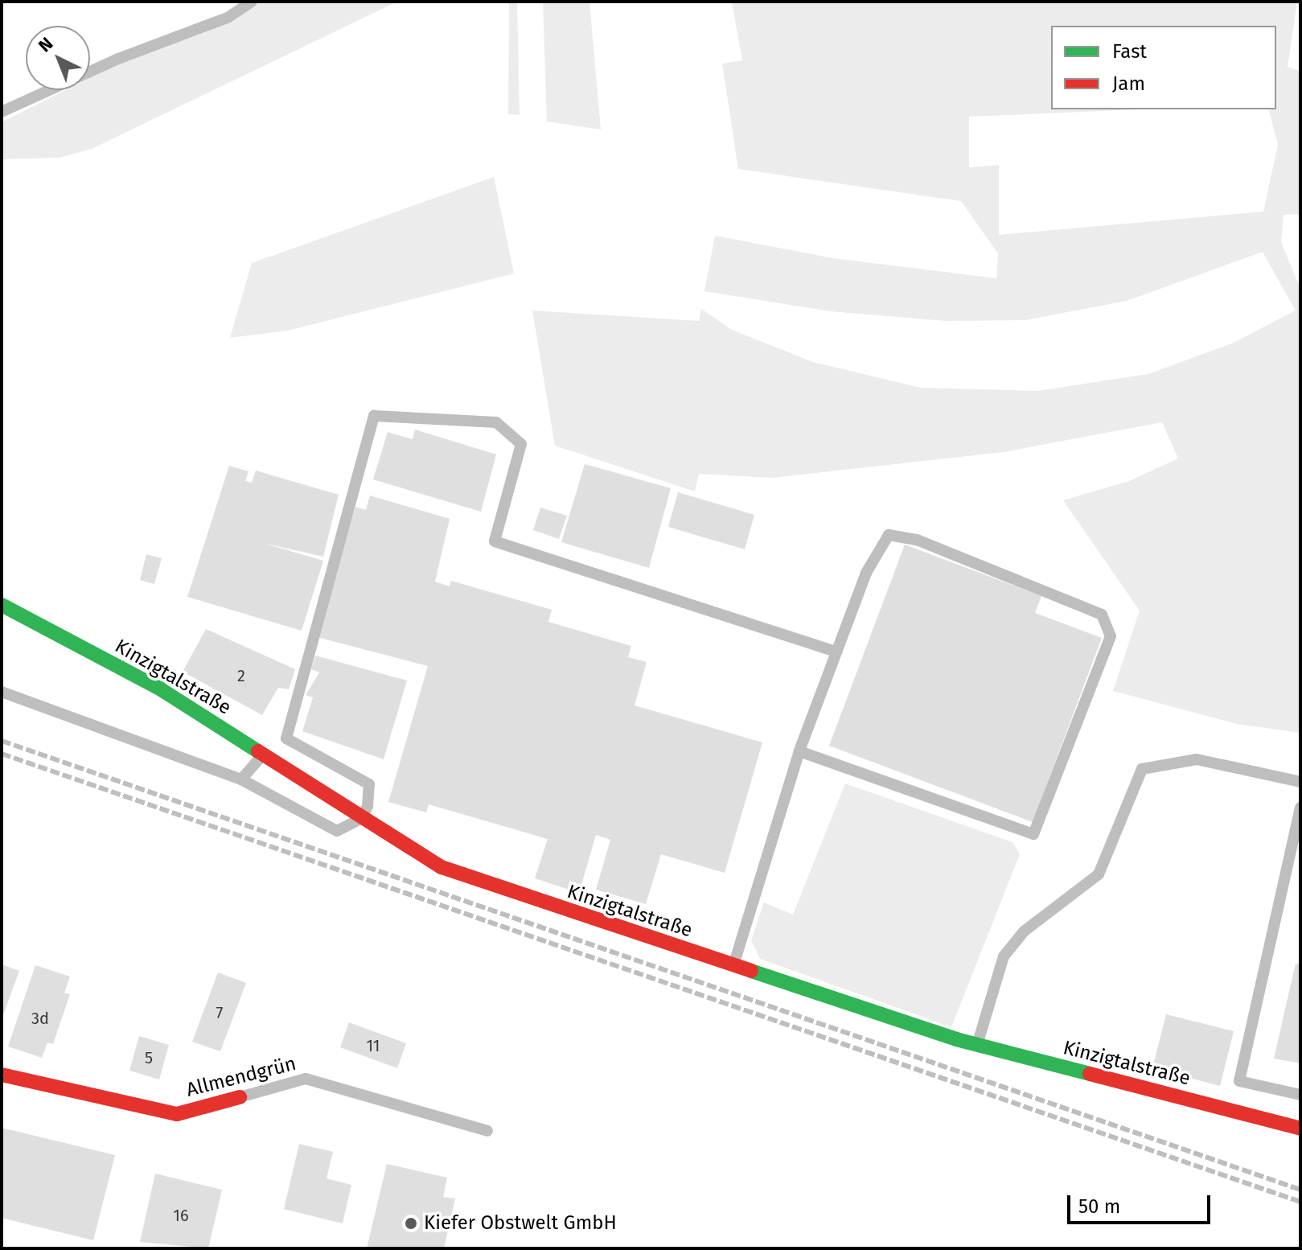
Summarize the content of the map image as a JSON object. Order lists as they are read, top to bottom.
{
  "streets": {
    "main road": ["Kinzigtalstraße", "Allmendgrün"]
  },
  "places": ["Kiefer Obstwelt GmbH"],
  "house_numbers": [
    "2",
    "7",
    "3d",
    "11",
    "5",
    "16"
  ],
  "legend": ["Fast", "Jam"],
  "scale_bar": "50 m",
  "north": "top left"
}
